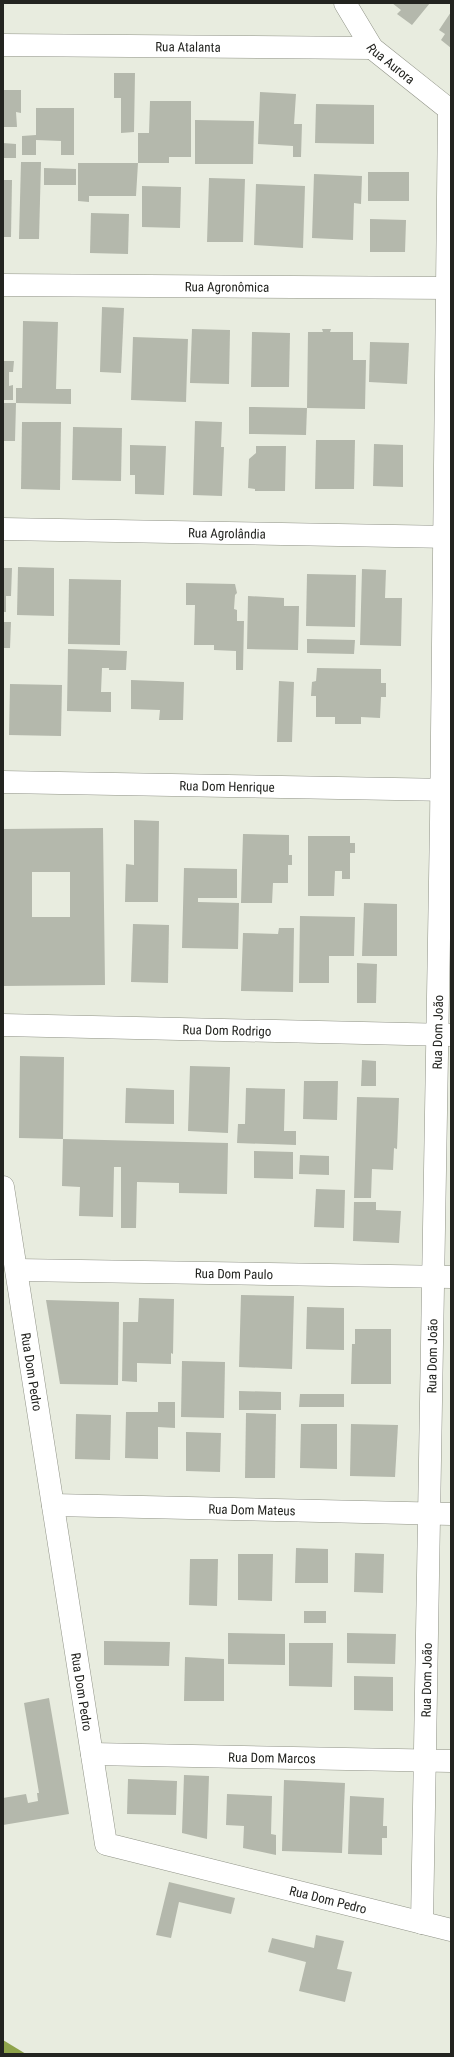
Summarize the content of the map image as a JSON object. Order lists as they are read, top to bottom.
{
  "streets": {
    "street": [
      "Rua Atalanta",
      "Rua Aurora",
      "Rua Agronômica",
      "Rua Agrolândia",
      "Rua Dom Henrique",
      "Rua Dom Rodrigo",
      "Rua Dom João",
      "Rua Dom Paulo",
      "Rua Dom Pedro",
      "Rua Dom Mateus",
      "Rua Dom Marcos"
    ]
  },
  "crossings": [
    ["Rua Atalanta", "Rua Aurora"],
    ["Rua Aurora", "Rua Dom João"],
    ["Rua Agronômica", "Rua Dom João"],
    ["Rua Agrolândia", "Rua Dom João"],
    ["Rua Dom Henrique", "Rua Dom João"],
    ["Rua Dom Rodrigo", "Rua Dom João"],
    ["Rua Dom João", "Rua Dom Paulo"],
    ["Rua Dom João", "Rua Dom Pedro"],
    ["Rua Dom João", "Rua Dom Mateus"],
    ["Rua Dom João", "Rua Dom Marcos"],
    ["Rua Dom Paulo", "Rua Dom Pedro"],
    ["Rua Dom Pedro", "Rua Dom Mateus"],
    ["Rua Dom Pedro", "Rua Dom Marcos"]
  ]
}
